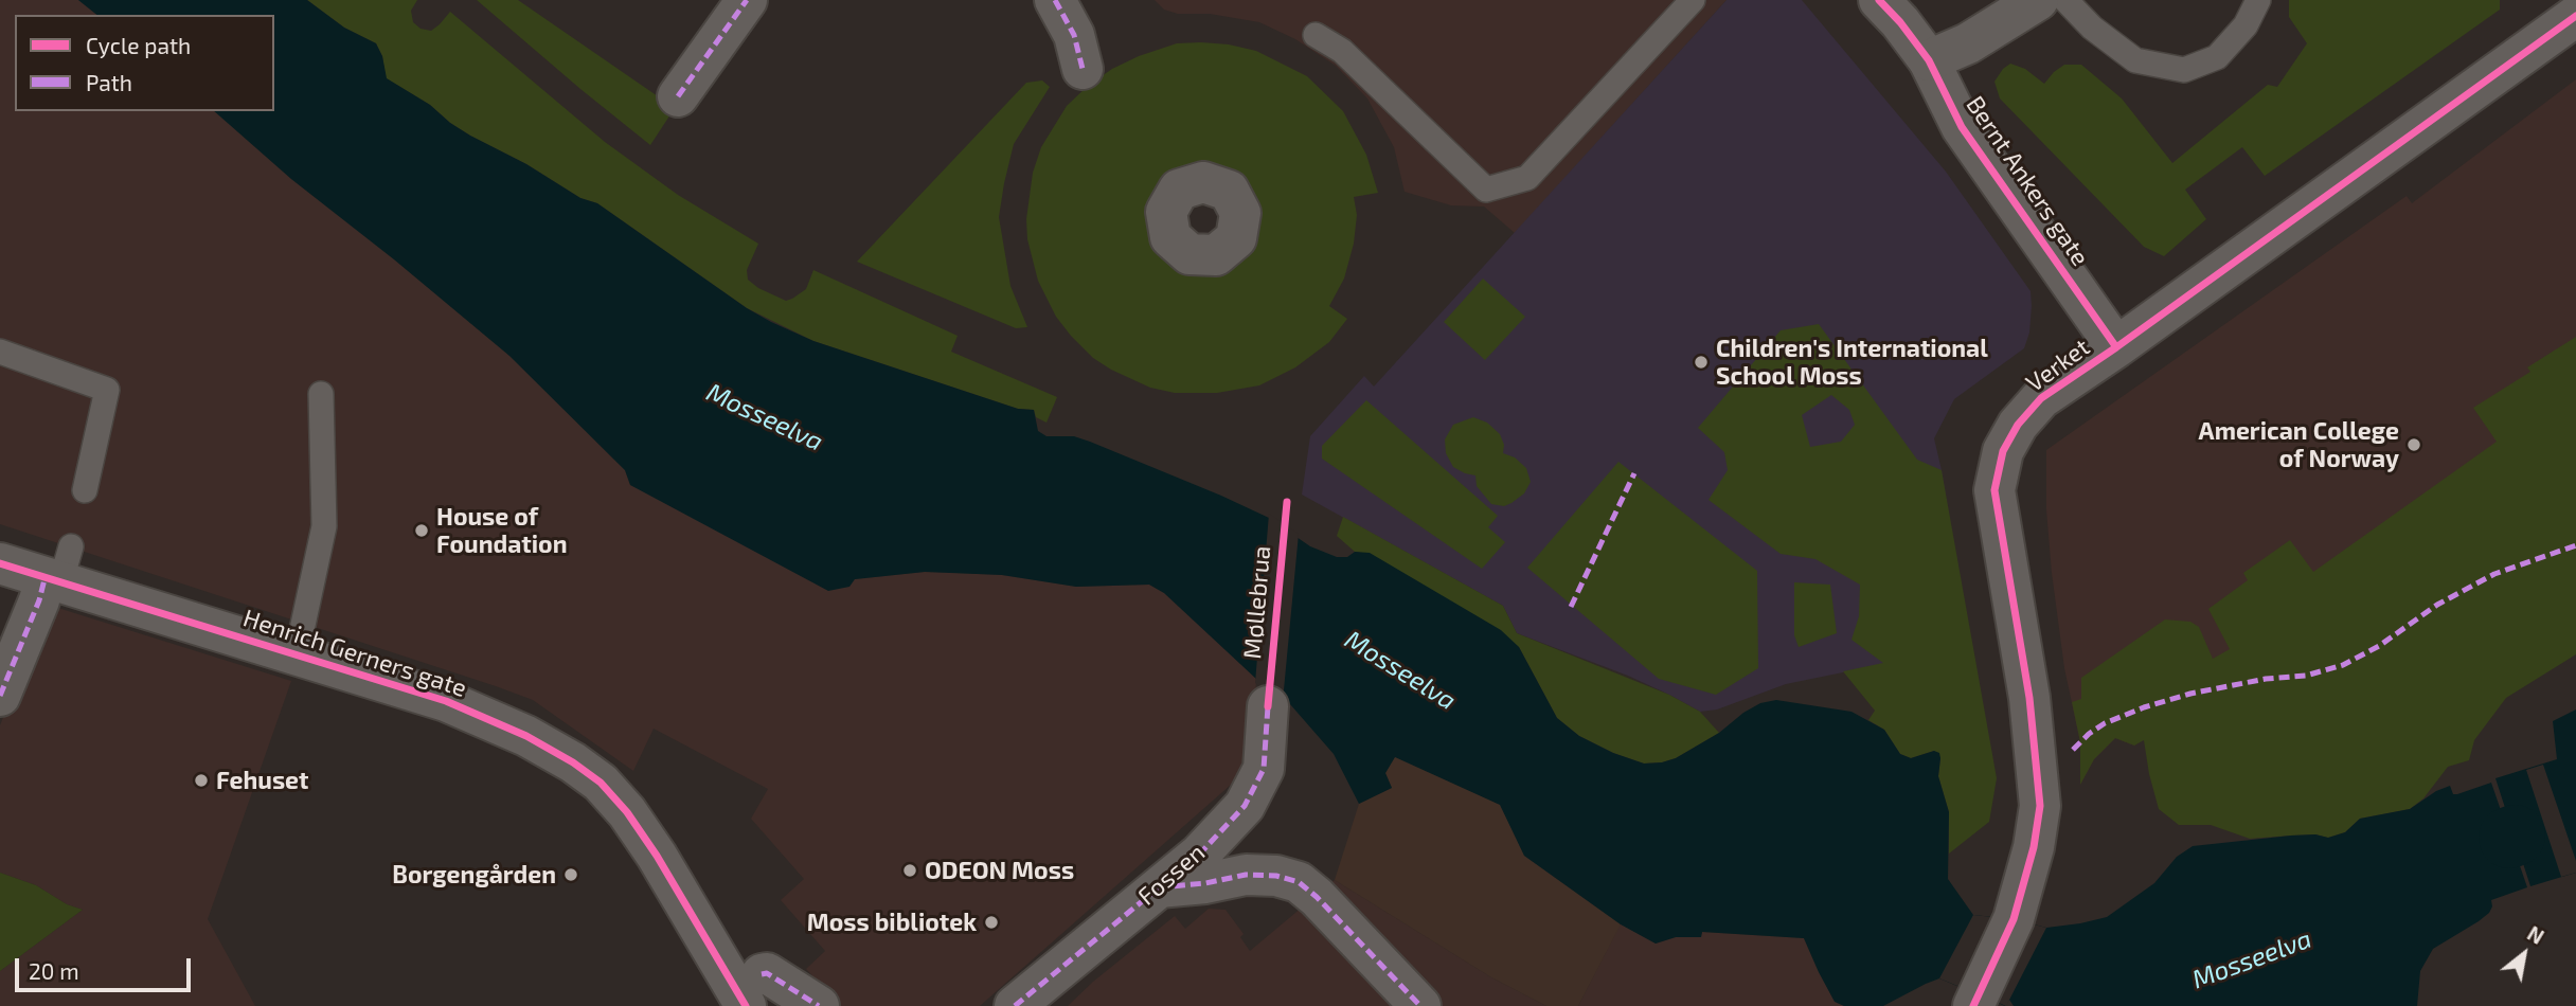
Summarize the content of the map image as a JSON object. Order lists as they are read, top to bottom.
{
  "streets": {
    "street": [
      "Bernt Ankers gate",
      "Verket",
      "Henrich Gerners gate",
      "Fossen"
    ],
    "cycle path": ["Møllebrua"]
  },
  "crossings": [
    ["Bernt Ankers gate", "Verket"]
  ],
  "water": ["Mosseelva"],
  "places": [
    "Children's International School Moss",
    "American College of Norway",
    "House of Foundation",
    "Fehuset",
    "ODEON Moss",
    "Borgengården",
    "Moss bibliotek"
  ],
  "legend": ["Cycle path", "Path"],
  "scale_bar": "20 m",
  "north": "top right"
}
